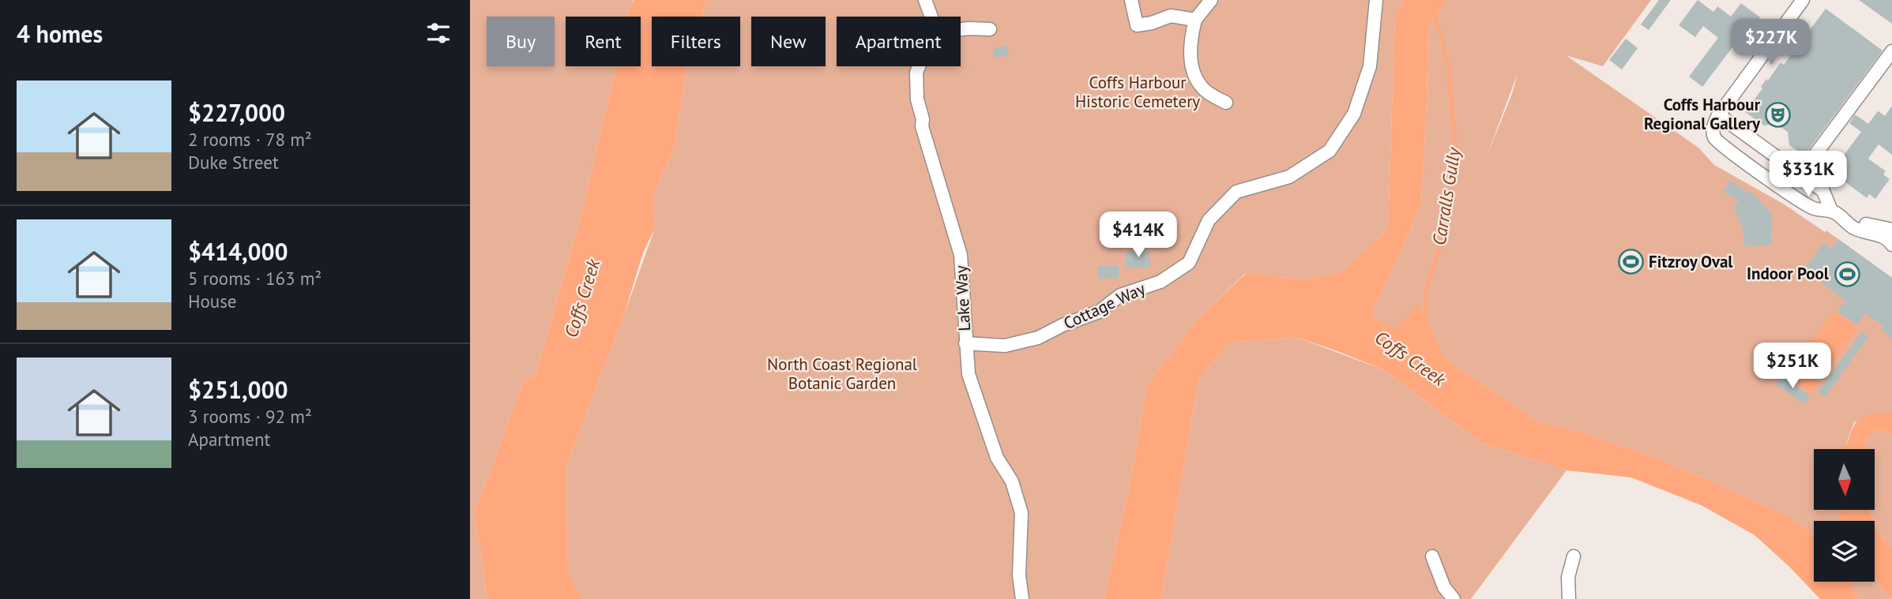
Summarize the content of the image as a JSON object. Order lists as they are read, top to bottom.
{
  "streets": {
    "street": ["Lake Way", "Cottage Way"]
  },
  "crossings": [
    ["Lake Way", "Cottage Way"]
  ],
  "water": ["Carralls Gully", "Coffs Creek"],
  "parks": ["Coffs Harbour Historic Cemetery", "North Coast Regional Botanic Garden"],
  "places": {
    "theatre": ["Coffs Harbour Regional Gallery"],
    "sports": ["Fitzroy Oval", "Indoor Pool"]
  },
  "north": "bottom",
  "page": {
    "heading": "4 homes",
    "chip": [
      "Buy",
      "Rent",
      "Filters",
      "New",
      "Apartment"
    ],
    "price": [
      "$227K",
      "$331K",
      "$414K",
      "$251K"
    ],
    "list": [
      {
        "name": "$227,000",
        "note": "2 rooms · 78 m² · Duke Street"
      },
      {
        "name": "$414,000",
        "note": "5 rooms · 163 m² · House"
      },
      {
        "name": "$251,000",
        "note": "3 rooms · 92 m² · Apartment"
      }
    ]
  }
}
